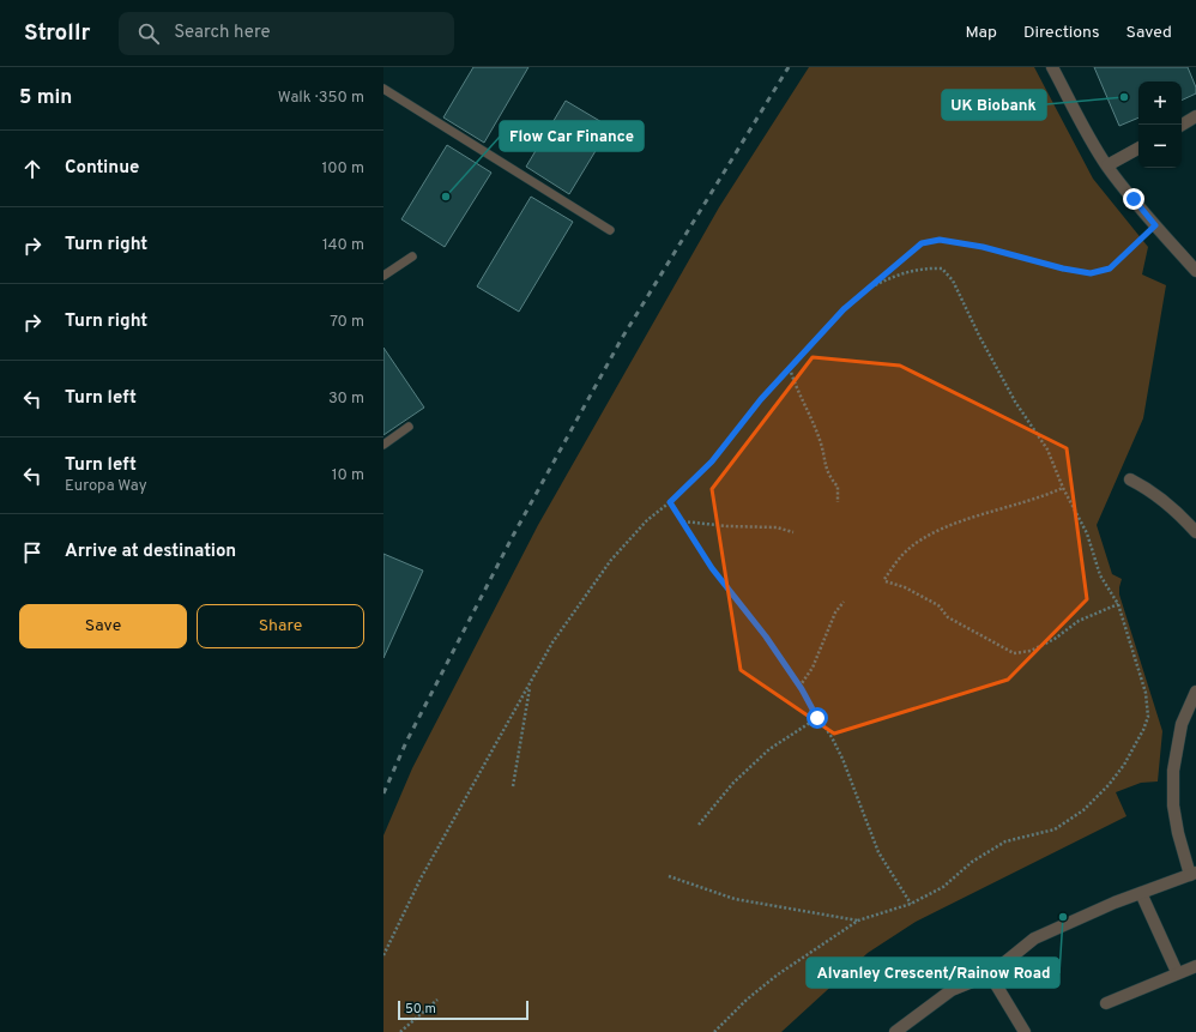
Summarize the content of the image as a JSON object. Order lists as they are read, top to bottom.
{
  "places": ["UK Biobank", "Flow Car Finance", "Alvanley Crescent/Rainow Road"],
  "scale_bar": "50 m",
  "page": {
    "header": "Strollr",
    "search": "Search here",
    "nav": ["Map", "Directions", "Saved"],
    "heading": ["5 min", "Walk · 350 m"],
    "map_buttons": ["+", "−"],
    "list": [
      ["Continue", "100 m"],
      ["Turn right", "140 m"],
      ["Turn right", "70 m"],
      ["Turn left", "30 m"],
      ["Turn left", "Europa Way", "10 m"],
      "Arrive at destination"
    ],
    "buttons": ["Save", "Share"],
    "scale": "50 m"
  }
}
